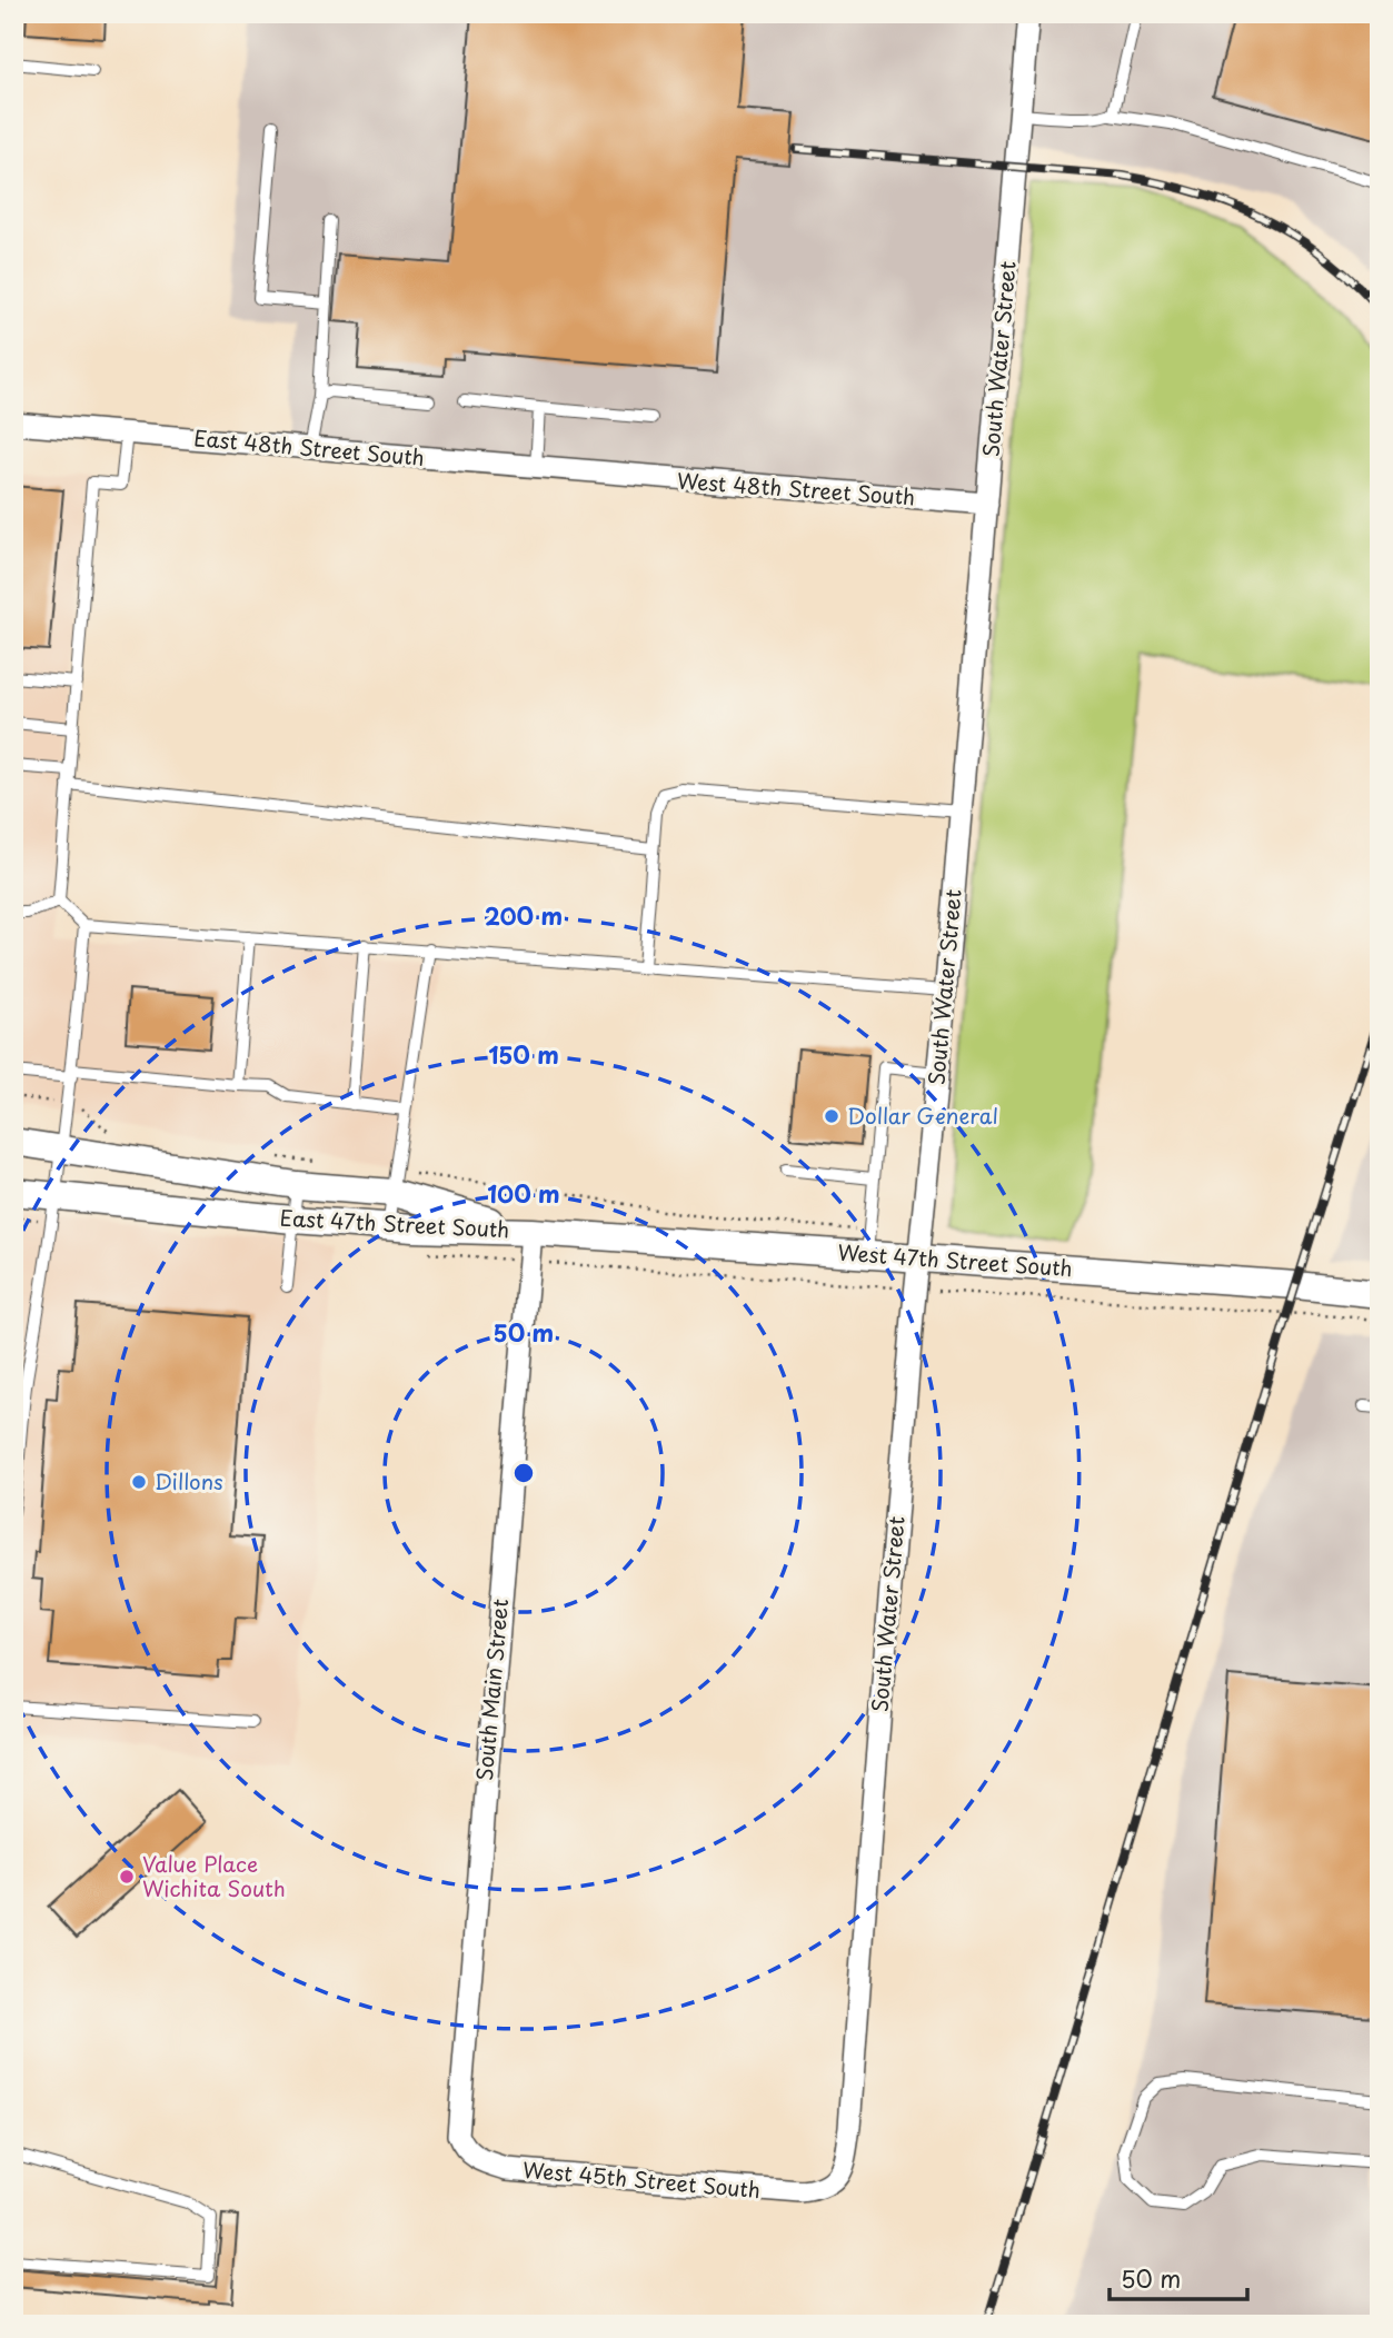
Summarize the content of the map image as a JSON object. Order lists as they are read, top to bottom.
{
  "streets": {
    "street": [
      "South Water Street",
      "East 48th Street South",
      "West 48th Street South",
      "East 47th Street South",
      "West 47th Street South",
      "South Main Street",
      "West 45th Street South"
    ]
  },
  "crossings": [
    ["South Water Street", "West 48th Street South"],
    ["South Water Street", "West 47th Street South"],
    ["South Water Street", "West 45th Street South"],
    ["East 48th Street South", "West 48th Street South"],
    ["East 47th Street South", "West 47th Street South"],
    ["East 47th Street South", "South Main Street"],
    ["West 47th Street South", "South Main Street"],
    ["South Main Street", "West 45th Street South"]
  ],
  "places": ["Dollar General", "Dillons", "Value Place Wichita South"],
  "scale_bar": "50 m",
  "rings": [
    "200 m",
    "150 m",
    "100 m",
    "50 m"
  ]
}
